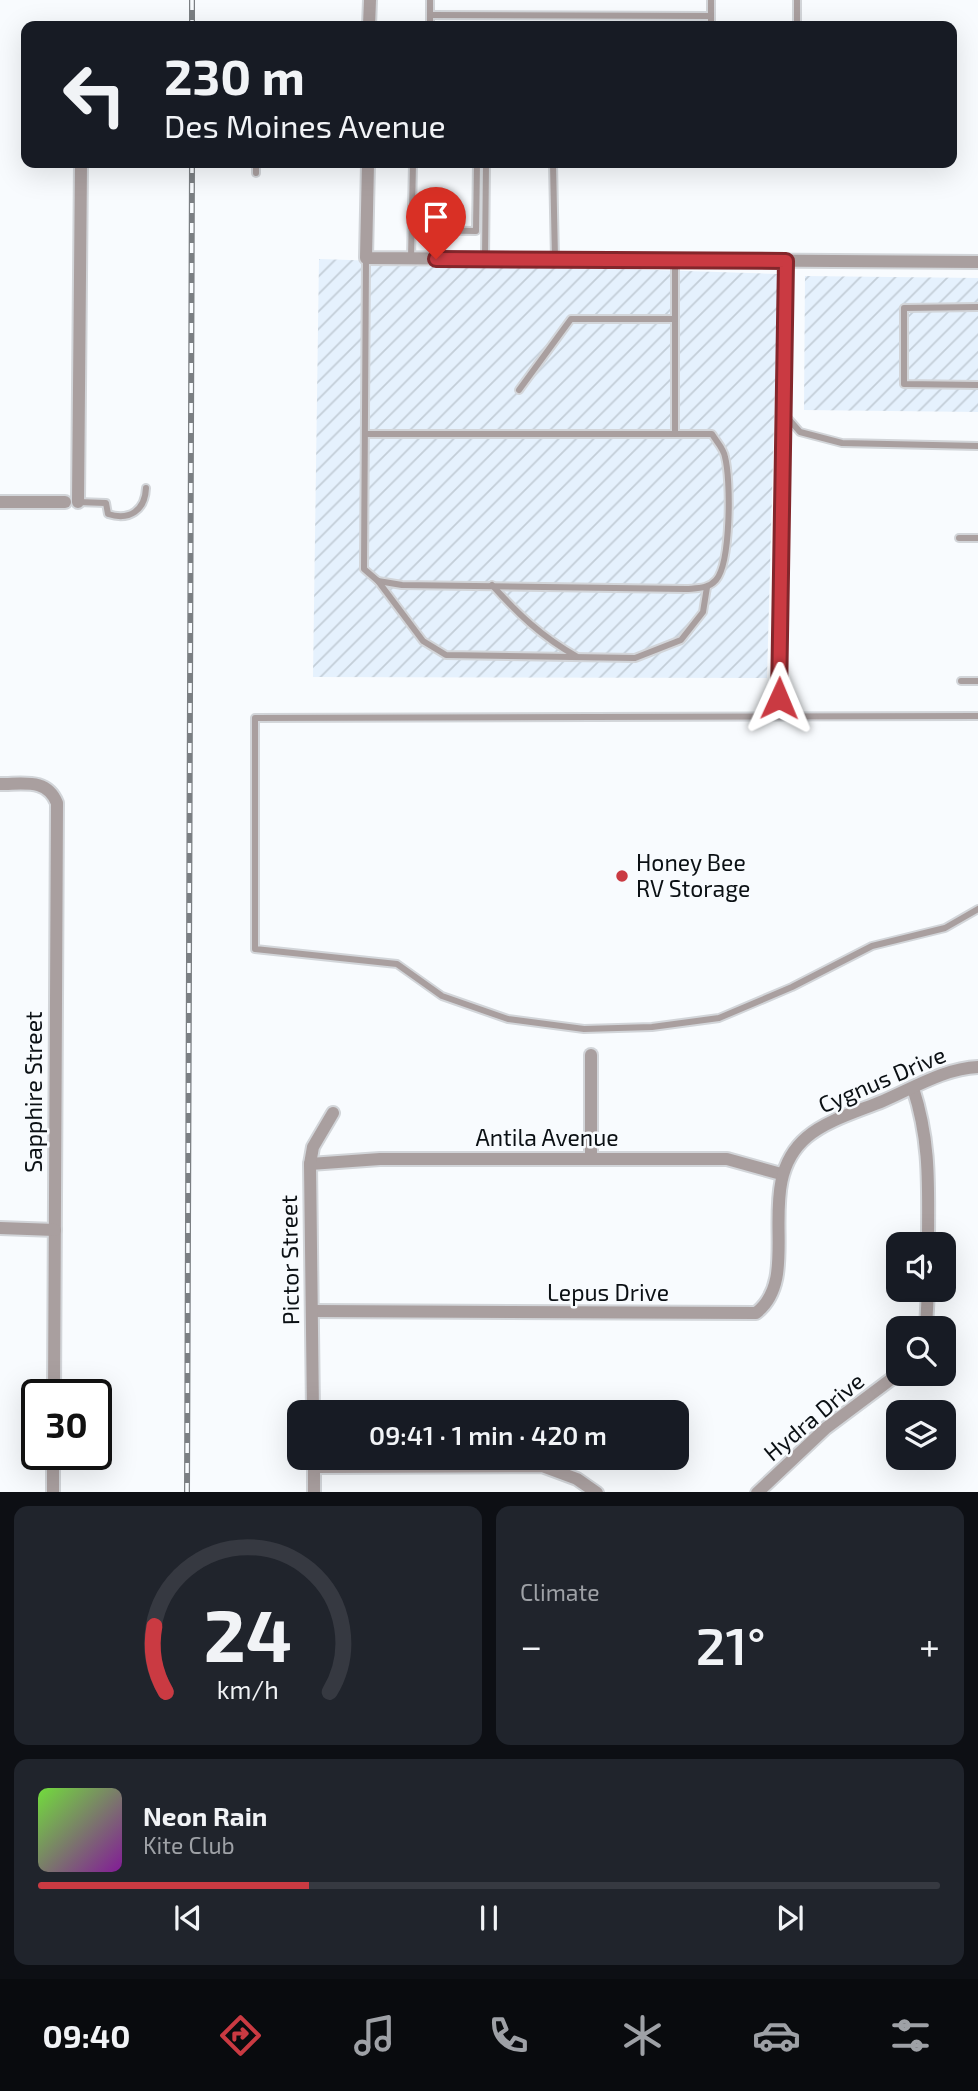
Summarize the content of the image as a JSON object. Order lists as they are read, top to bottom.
{
  "streets": {
    "street": [
      "Cygnus Drive",
      "Sapphire Street",
      "Antila Avenue",
      "Pictor Street",
      "Lepus Drive",
      "Hydra Drive"
    ]
  },
  "crossings": [
    ["Cygnus Drive", "Antila Avenue"],
    ["Cygnus Drive", "Lepus Drive"],
    ["Antila Avenue", "Pictor Street"],
    ["Antila Avenue", "Lepus Drive"],
    ["Pictor Street", "Lepus Drive"]
  ],
  "places": ["Honey Bee RV Storage"],
  "page": {
    "turn": ["230 m", "Des Moines Avenue"],
    "limit": "30",
    "trip": "09:41 · 1 min · 420 m",
    "tile": "Climate",
    "heat": ["−", "21°", "+"],
    "song": ["Neon Rain", "Kite Club"],
    "tabs": "09:40",
    "gauge": ["24", "km/h"]
  }
}
